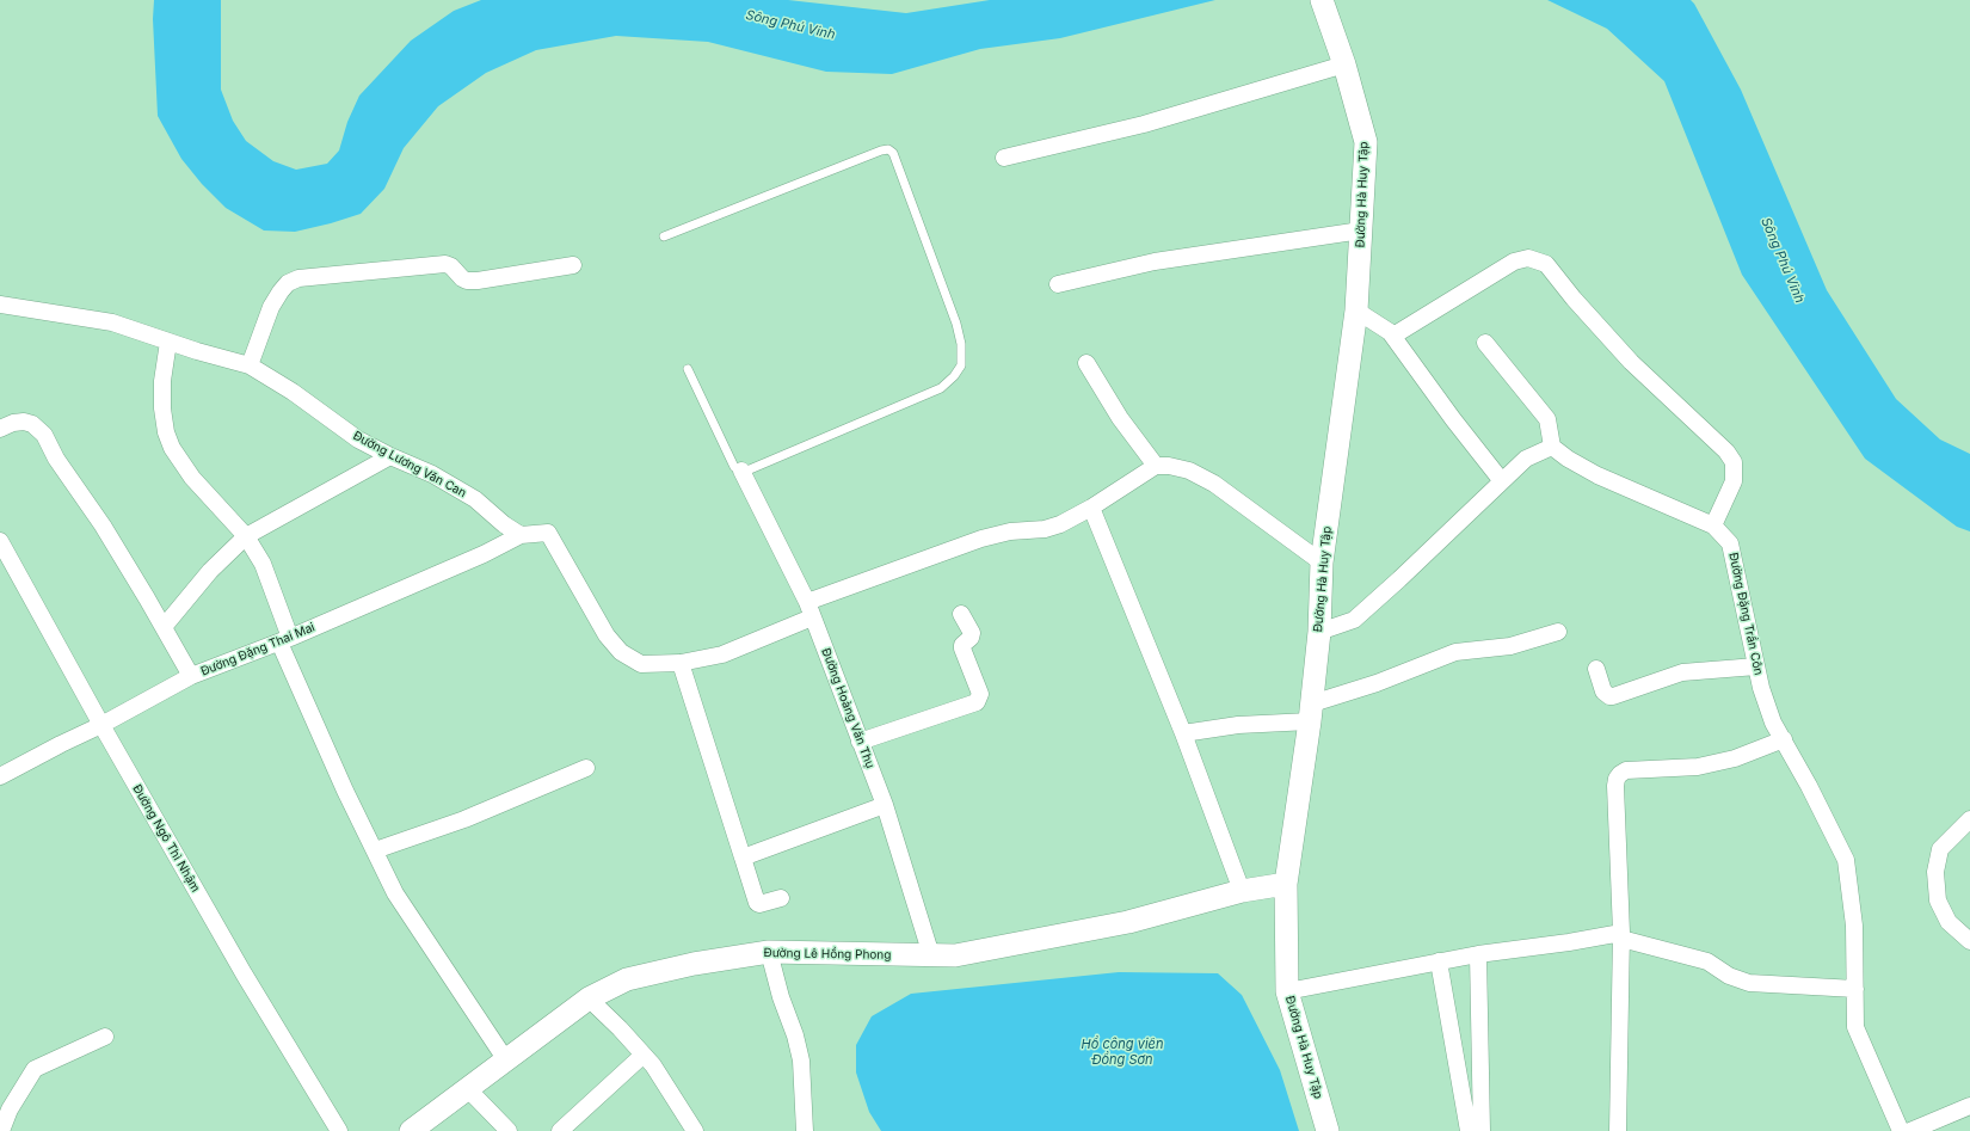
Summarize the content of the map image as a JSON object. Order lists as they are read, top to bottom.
{
  "streets": {
    "main road": ["Đường Hà Huy Tập", "Đường Lê Hồng Phong"],
    "street": [
      "Đường Lương Văn Can",
      "Đường Đặng Trần Côn",
      "Đường Đặng Thai Mai",
      "Đường Hoàng Văn Thụ",
      "Đường Ngô Thì Nhậm"
    ]
  },
  "crossings": [
    ["Đường Hà Huy Tập", "Đường Lê Hồng Phong"],
    ["Đường Lương Văn Can", "Đường Đặng Thai Mai"],
    ["Đường Đặng Thai Mai", "Đường Ngô Thì Nhậm"],
    ["Đường Hoàng Văn Thụ", "Đường Lê Hồng Phong"]
  ],
  "water": ["Sông Phú Vinh", "Hồ công viên Đồng Sơn"]
}
